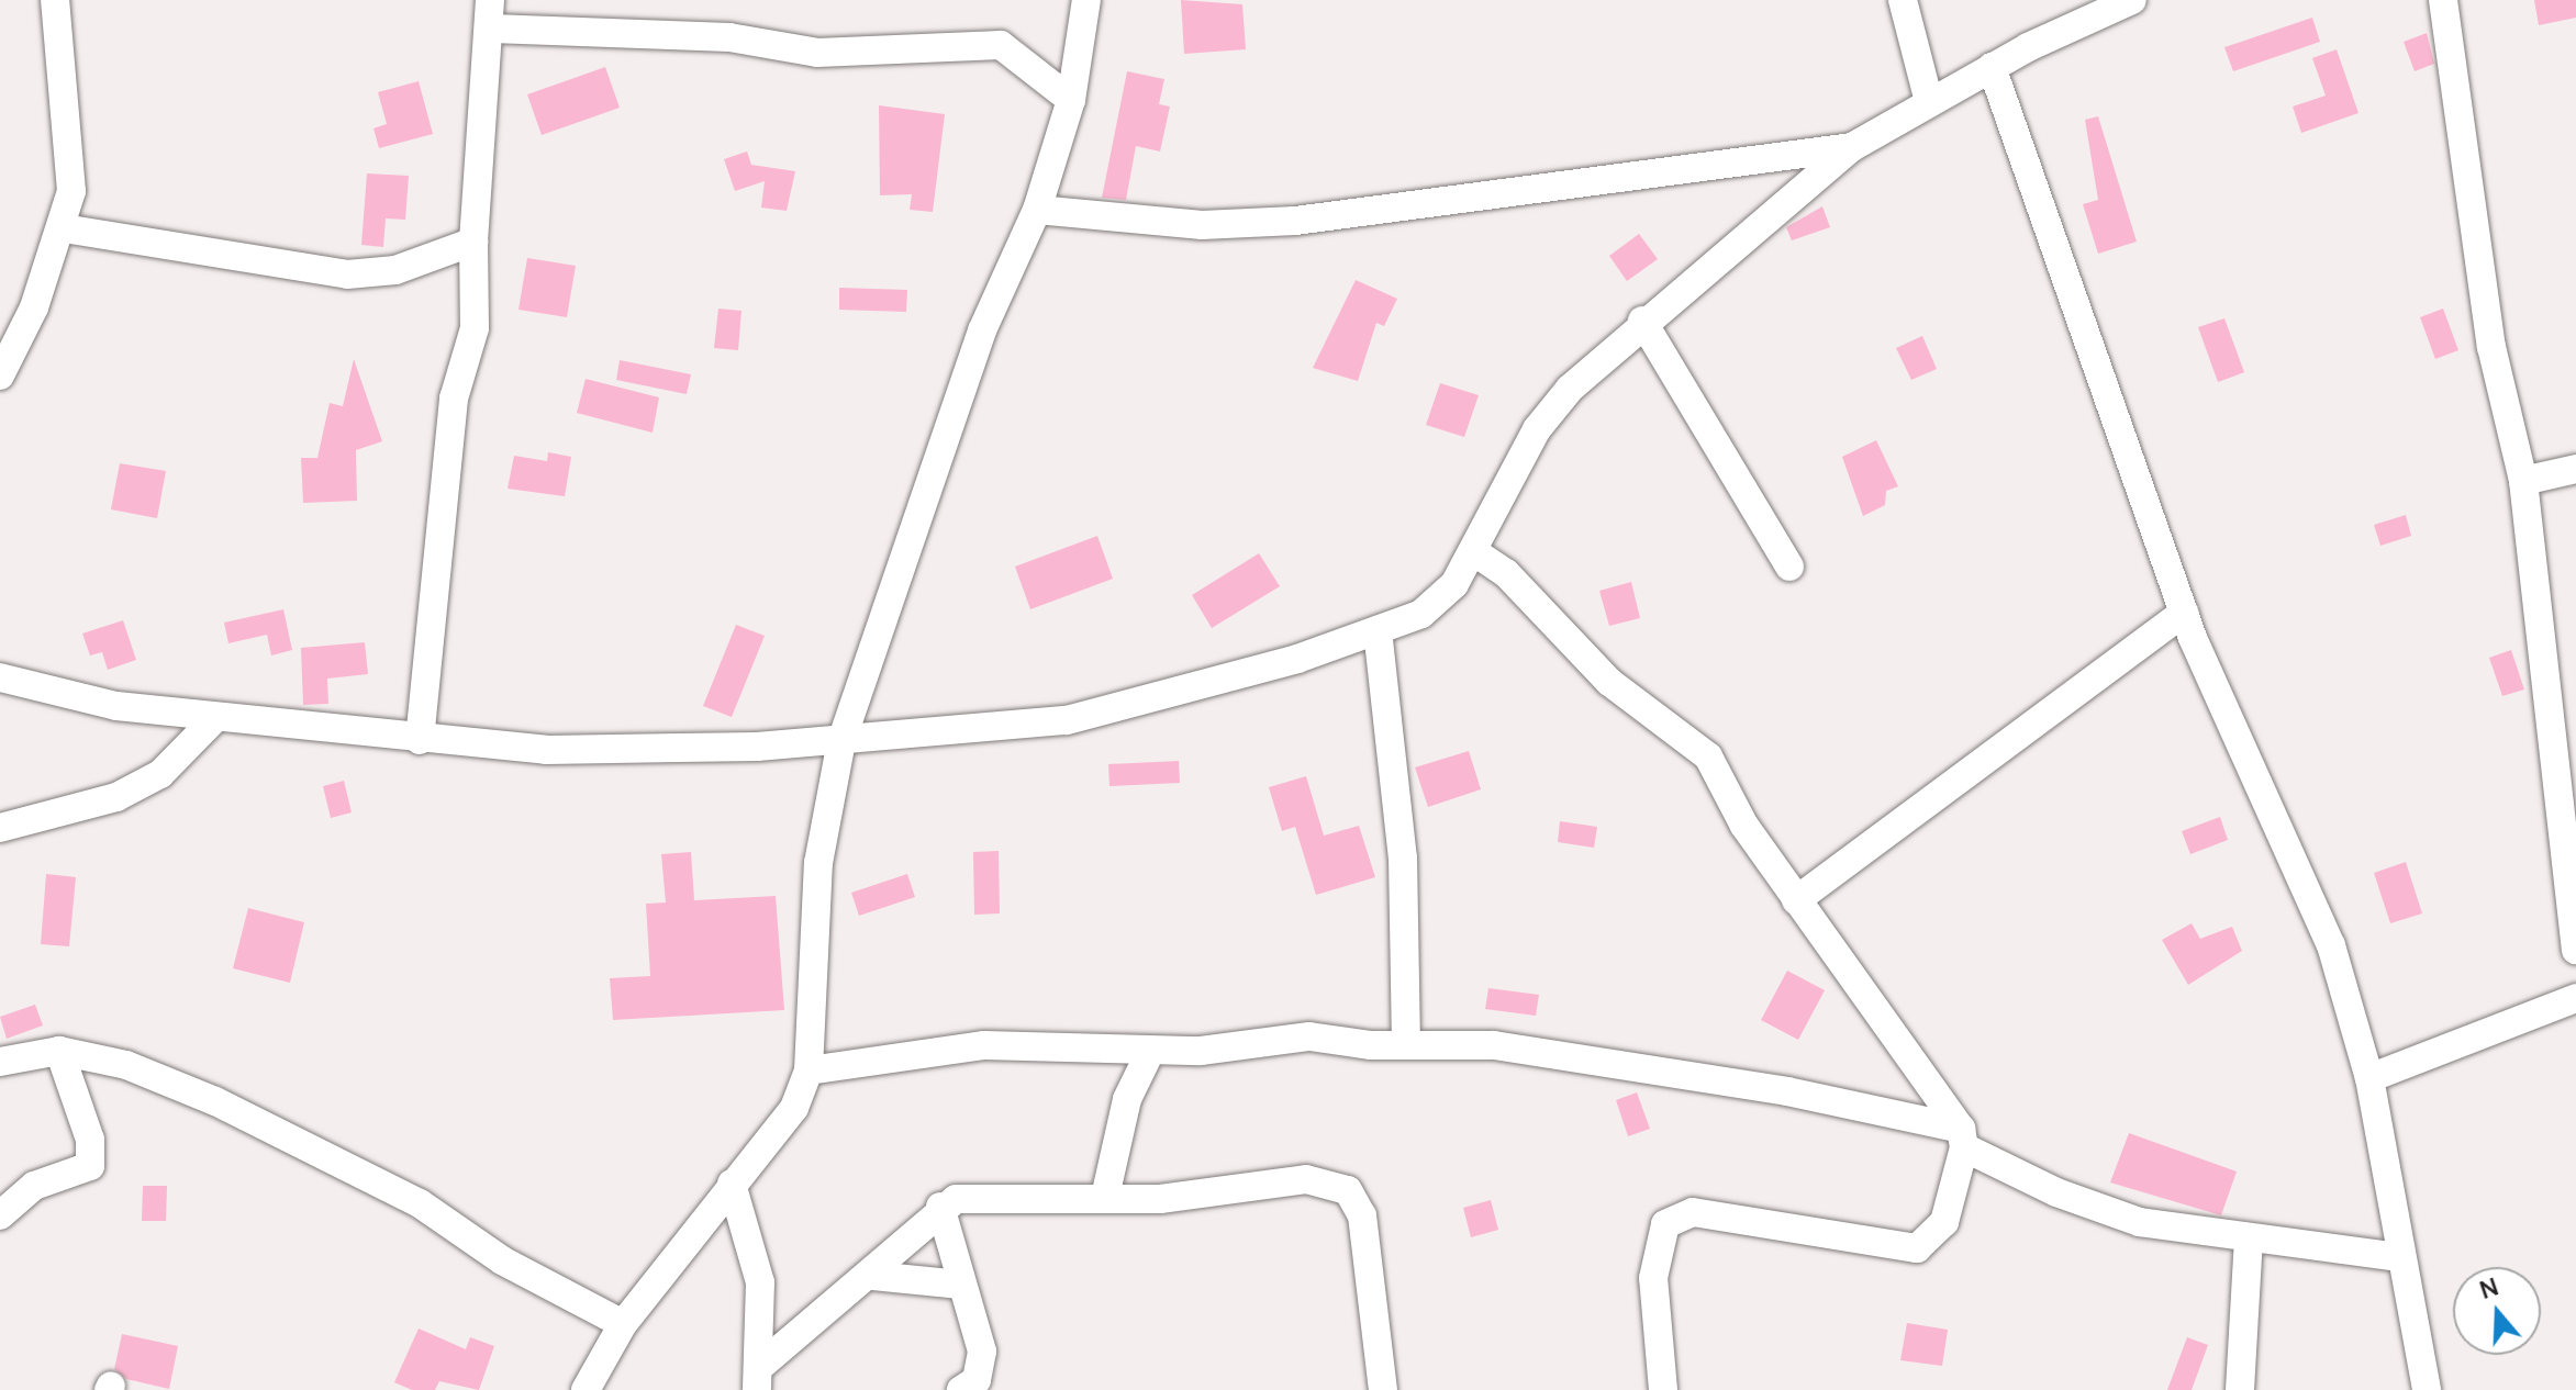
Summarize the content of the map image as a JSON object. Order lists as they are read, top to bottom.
{
  "north": "top"
}
